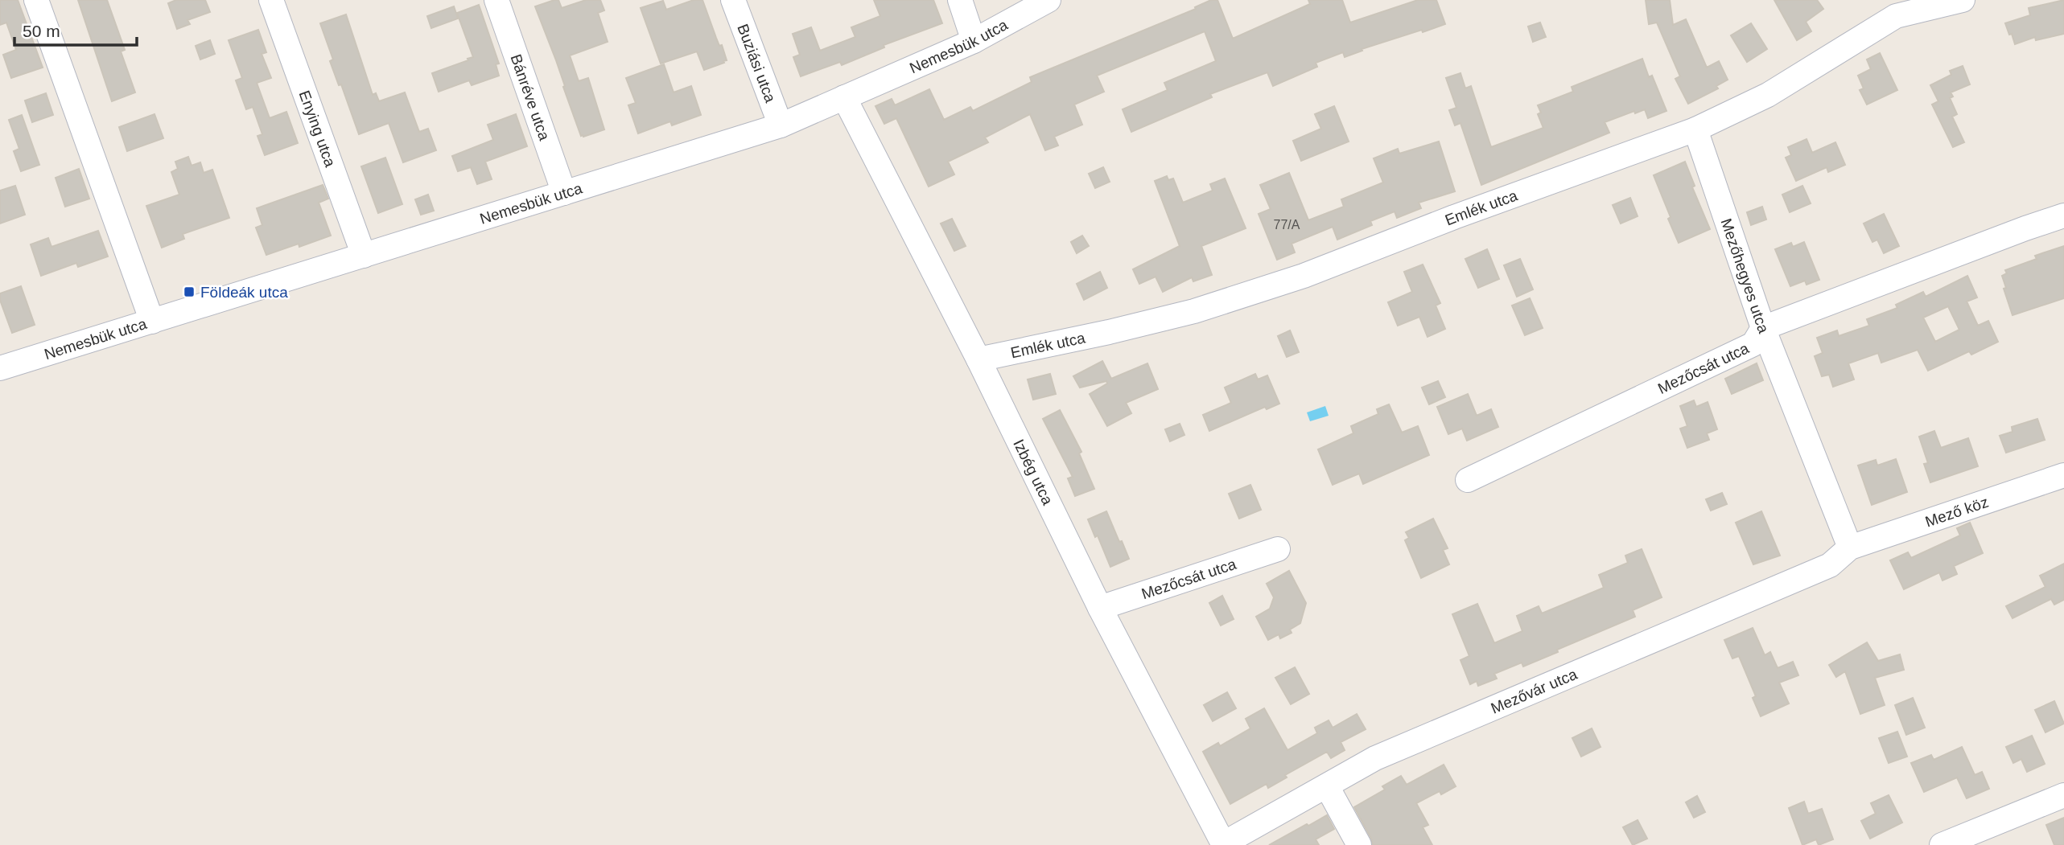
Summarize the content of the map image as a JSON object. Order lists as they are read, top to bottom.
{
  "streets": {
    "street": [
      "Nemesbük utca",
      "Buziási utca",
      "Bánréve utca",
      "Enying utca",
      "Emlék utca",
      "Mezőhegyes utca",
      "Mezőcsát utca",
      "Izbég utca",
      "Mező köz",
      "Mezővár utca"
    ]
  },
  "crossings": [
    ["Nemesbük utca", "Buziási utca"],
    ["Nemesbük utca", "Bánréve utca"],
    ["Nemesbük utca", "Enying utca"],
    ["Nemesbük utca", "Izbég utca"],
    ["Emlék utca", "Mezőhegyes utca"],
    ["Emlék utca", "Izbég utca"],
    ["Mezőhegyes utca", "Mezőcsát utca"],
    ["Mezőhegyes utca", "Mező köz"],
    ["Mezőhegyes utca", "Mezővár utca"],
    ["Mezőcsát utca", "Izbég utca"],
    ["Izbég utca", "Mezővár utca"],
    ["Mező köz", "Mezővár utca"]
  ],
  "places": {
    "transit": ["Földeák utca"]
  },
  "house_numbers": ["77/A"],
  "scale_bar": "50 m"
}
